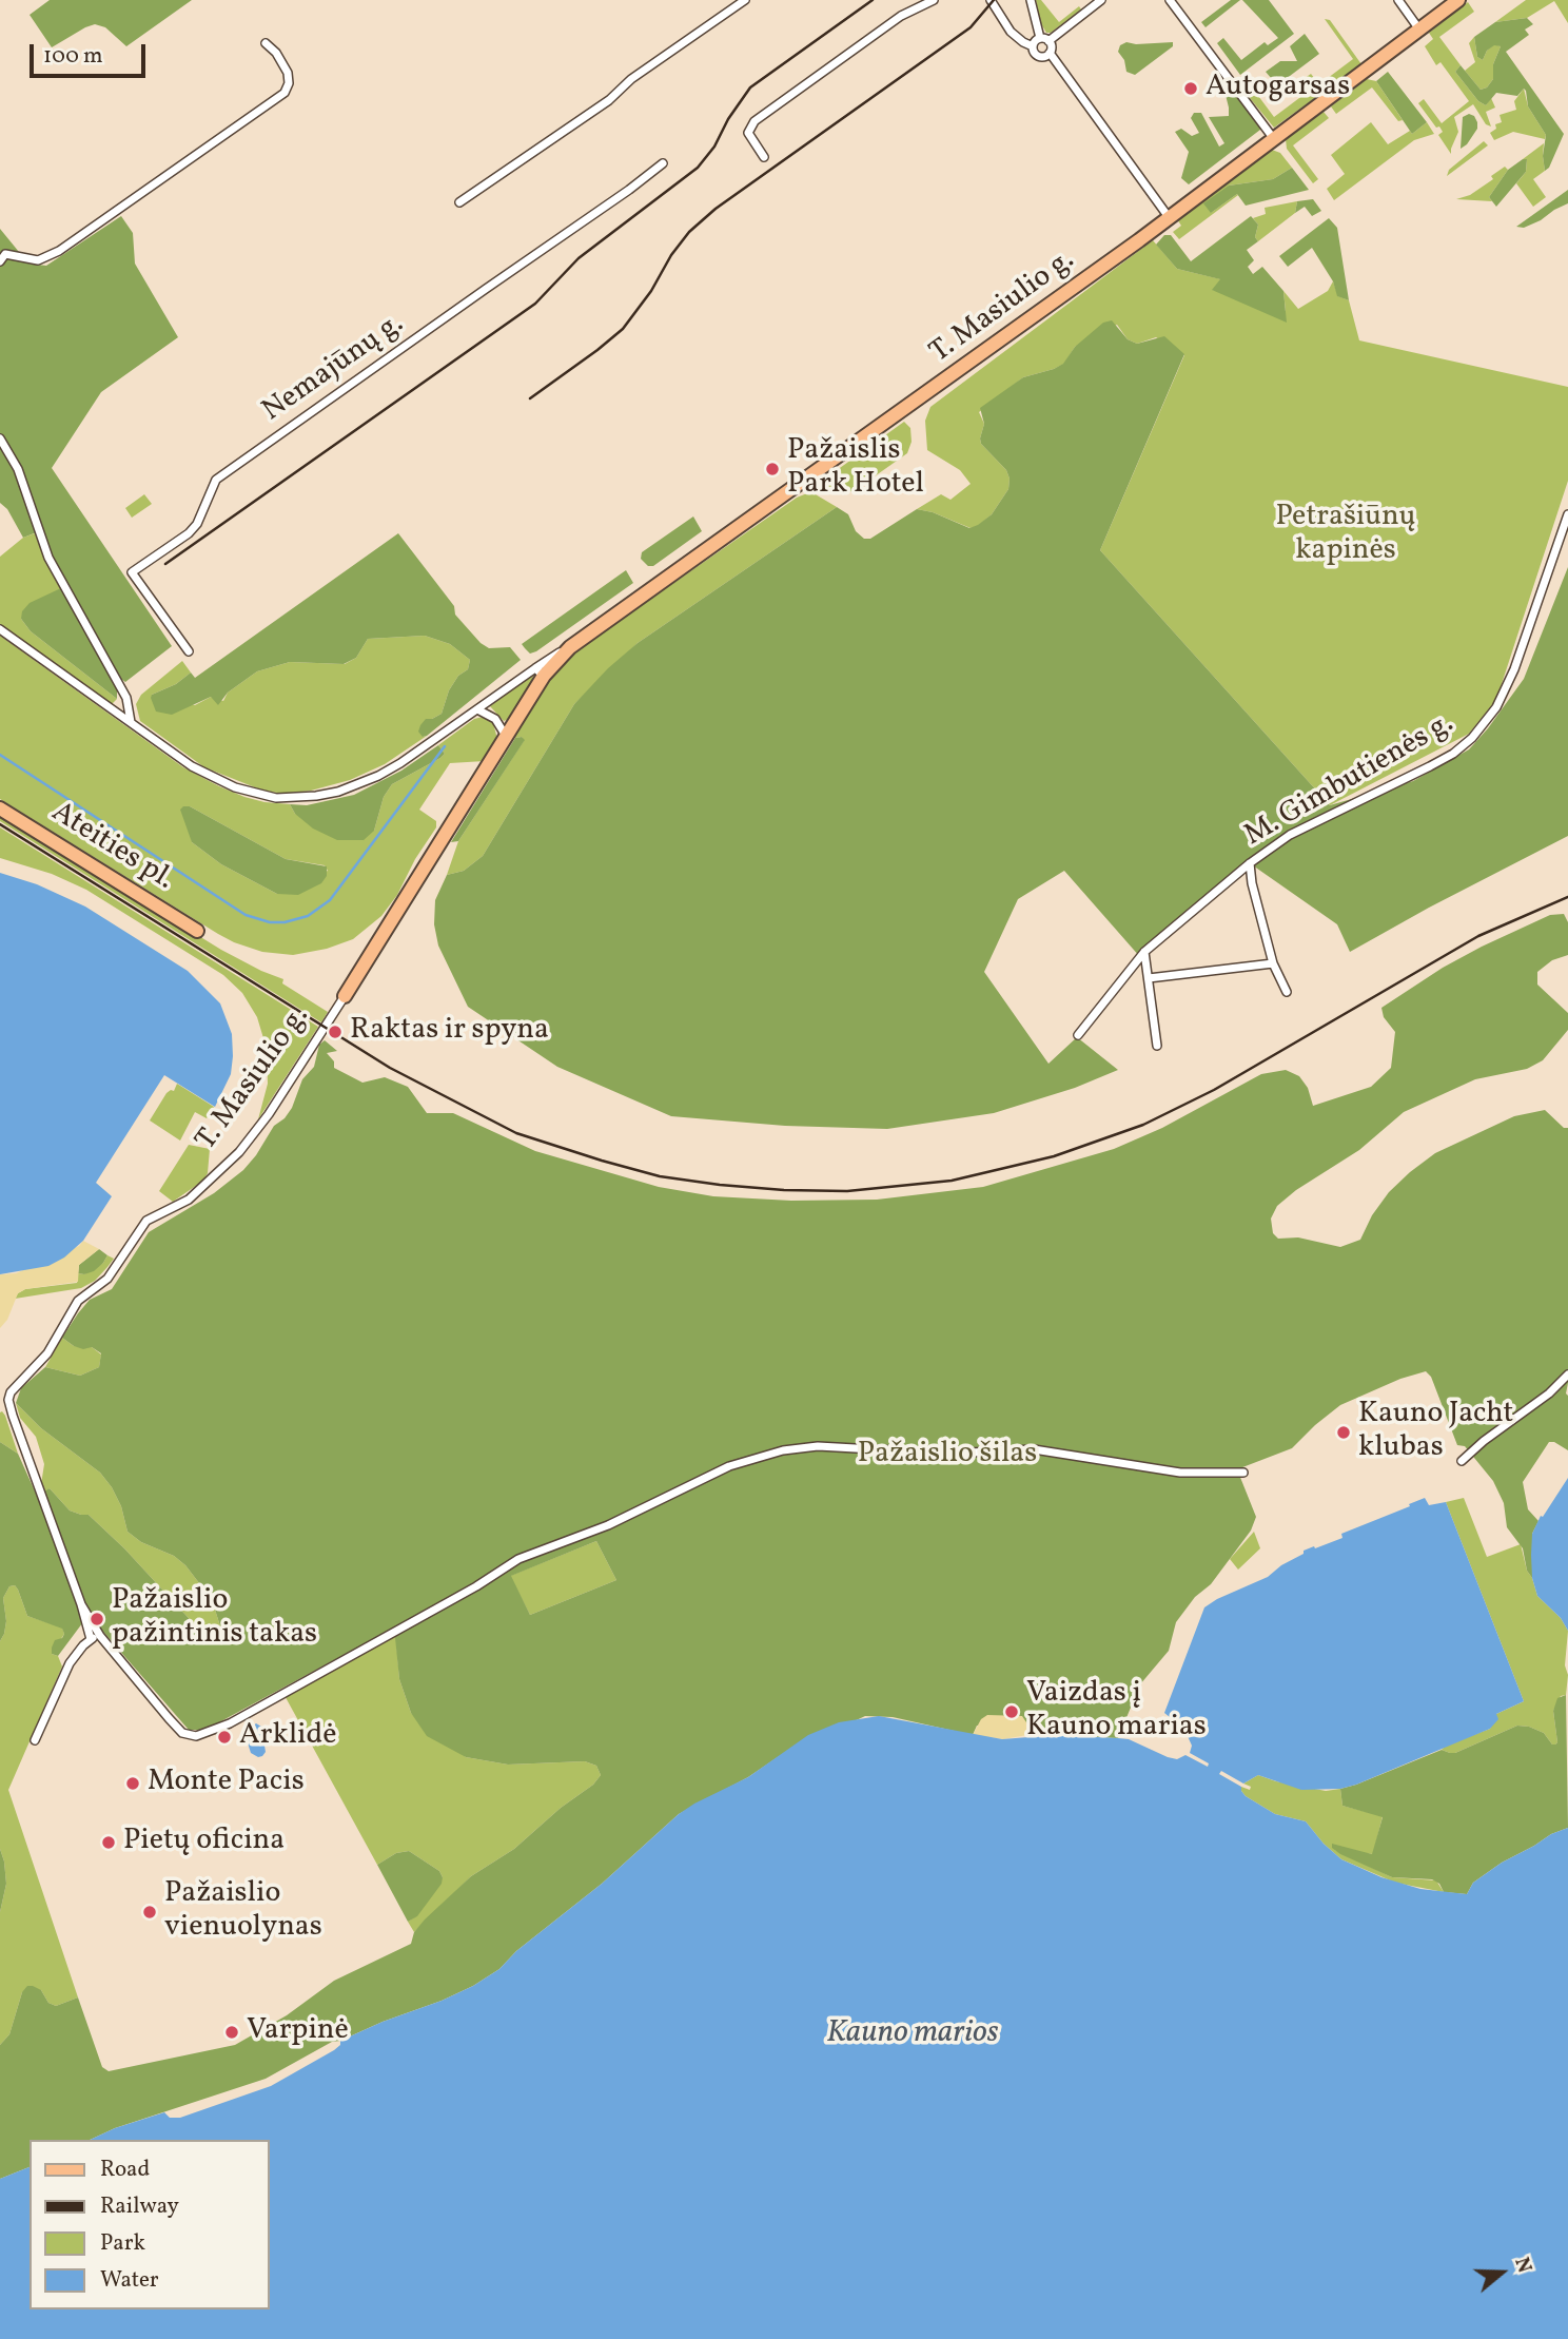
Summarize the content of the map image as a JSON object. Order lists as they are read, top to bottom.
{
  "streets": {
    "main road": ["T. Masiulio g.", "Ateities pl."],
    "street": ["Nemajūnų g.", "M. Gimbutienės g."]
  },
  "water": ["Kauno marios"],
  "parks": ["Petrašiūnų kapinės", "Pažaislio šilas"],
  "places": [
    "Autogarsas",
    "Pažaislis Park Hotel",
    "Raktas ir spyna",
    "Kauno Jacht klubas",
    "Pažaislio pažintinis takas",
    "Vaizdas į Kauno marias",
    "Arklidė",
    "Monte Pacis",
    "Pietų oficina",
    "Pažaislio vienuolynas",
    "Varpinė"
  ],
  "legend": [
    "Road",
    "Railway",
    "Park",
    "Water"
  ],
  "scale_bar": "100 m",
  "north": "right"
}
